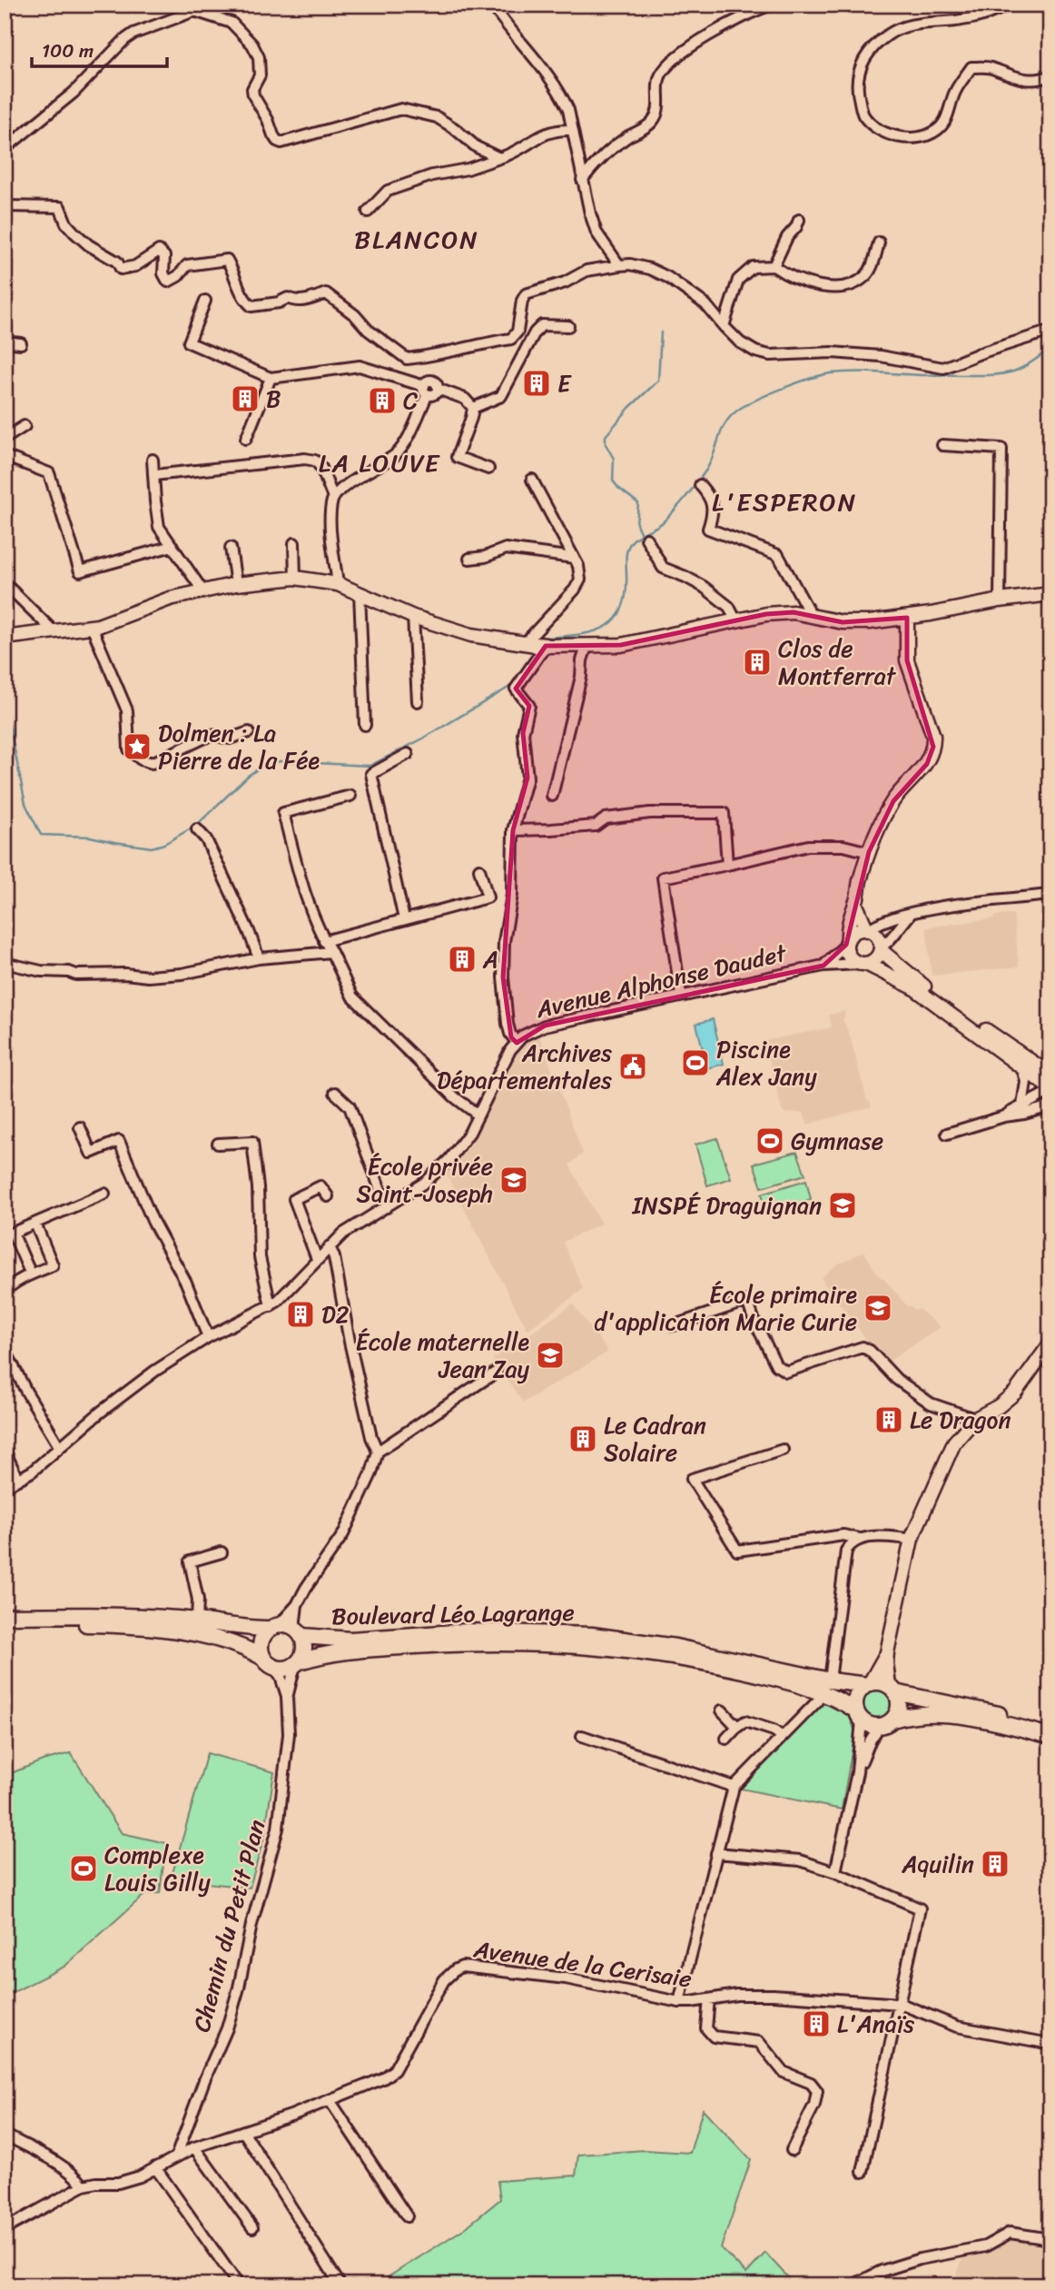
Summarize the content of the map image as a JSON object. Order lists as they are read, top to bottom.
{
  "streets": {
    "main road": ["Boulevard Léo Lagrange"],
    "street": ["Avenue Alphonse Daudet", "Chemin du Petit Plan", "Avenue de la Cerisaie"]
  },
  "crossings": [
    ["Boulevard Léo Lagrange", "Chemin du Petit Plan"],
    ["Chemin du Petit Plan", "Avenue de la Cerisaie"]
  ],
  "districts": ["BLANCON", "LA LOUVE", "L'ESPERON"],
  "places": {
    "building": [
      "E",
      "B",
      "C",
      "Clos de Montferrat",
      "A",
      "D2",
      "Le Dragon",
      "Le Cadran Solaire",
      "Aquilin",
      "L'Anaïs"
    ],
    "place": ["Dolmen : La Pierre de la Fée"],
    "sports": ["Piscine Alex Jany", "Gymnase", "Complexe Louis Gilly"],
    "public building": ["Archives Départementales"],
    "school or university": [
      "École privée Saint-Joseph",
      "INSPÉ Draguignan",
      "École primaire d'application Marie Curie",
      "École maternelle Jean Zay"
    ]
  },
  "scale_bar": "100 m"
}
